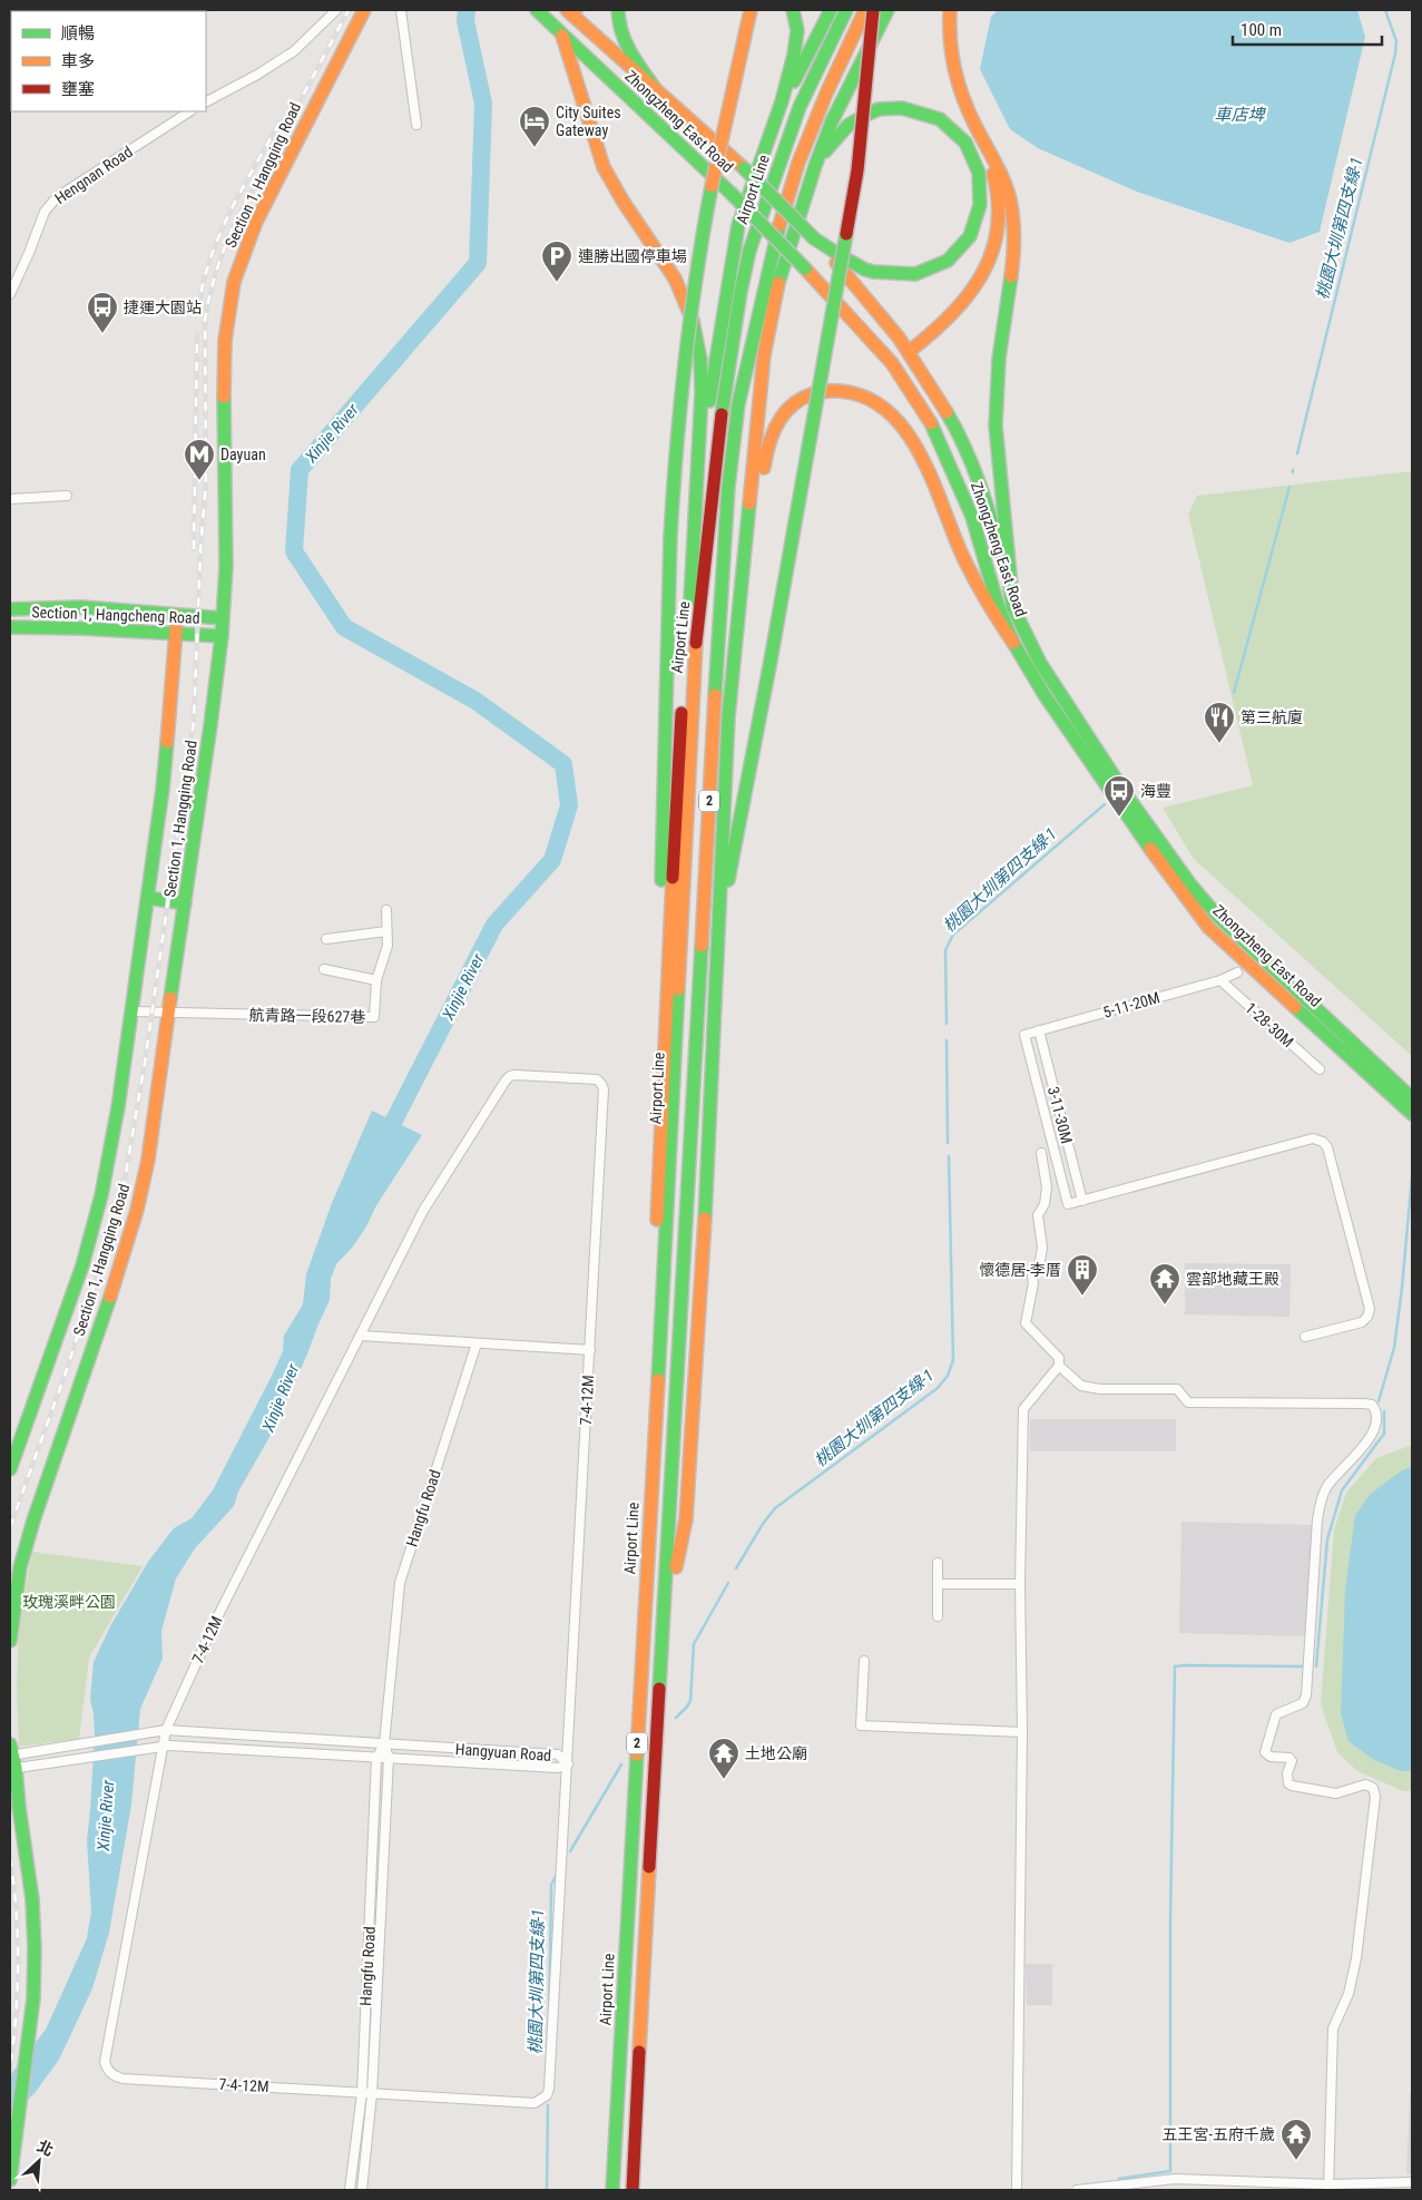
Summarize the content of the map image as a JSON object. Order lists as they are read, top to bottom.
{
  "streets": {
    "main road": [
      "Zhongzheng East Road",
      "Section 1, Hangqing Road",
      "Airport Line",
      "Section 1, Hangcheng Road",
      "2"
    ],
    "street": [
      "Hengnan Road",
      "5-11-20M",
      "航青路一段627巷",
      "1-28-30M",
      "3-11-30M",
      "7-4-12M",
      "Hangfu Road",
      "Hangyuan Road"
    ]
  },
  "crossings": [
    ["Section 1, Hangqing Road", "Section 1, Hangcheng Road"],
    ["Section 1, Hangqing Road", "航青路一段627巷"],
    ["5-11-20M", "1-28-30M"],
    ["5-11-20M", "3-11-30M"],
    ["7-4-12M", "Hangfu Road"],
    ["7-4-12M", "Hangyuan Road"],
    ["Hangfu Road", "Hangyuan Road"]
  ],
  "water": ["車店埤", "桃園大圳第四支線-1", "Xinjie River"],
  "parks": ["玫瑰溪畔公園"],
  "places": {
    "hotel": ["City Suites Gateway"],
    "parking": ["連勝出國停車場"],
    "bus stop": ["捷運大園站", "海豐"],
    "metro station": ["Dayuan"],
    "restaurant": ["第三航廈"],
    "building": ["懷德居-李厝"],
    "temple": ["雲部地藏王殿", "土地公廟", "五王宮-五府千歲"]
  },
  "legend": ["順暢", "車多", "壅塞"],
  "scale_bar": "100 m",
  "north": "top right"
}
